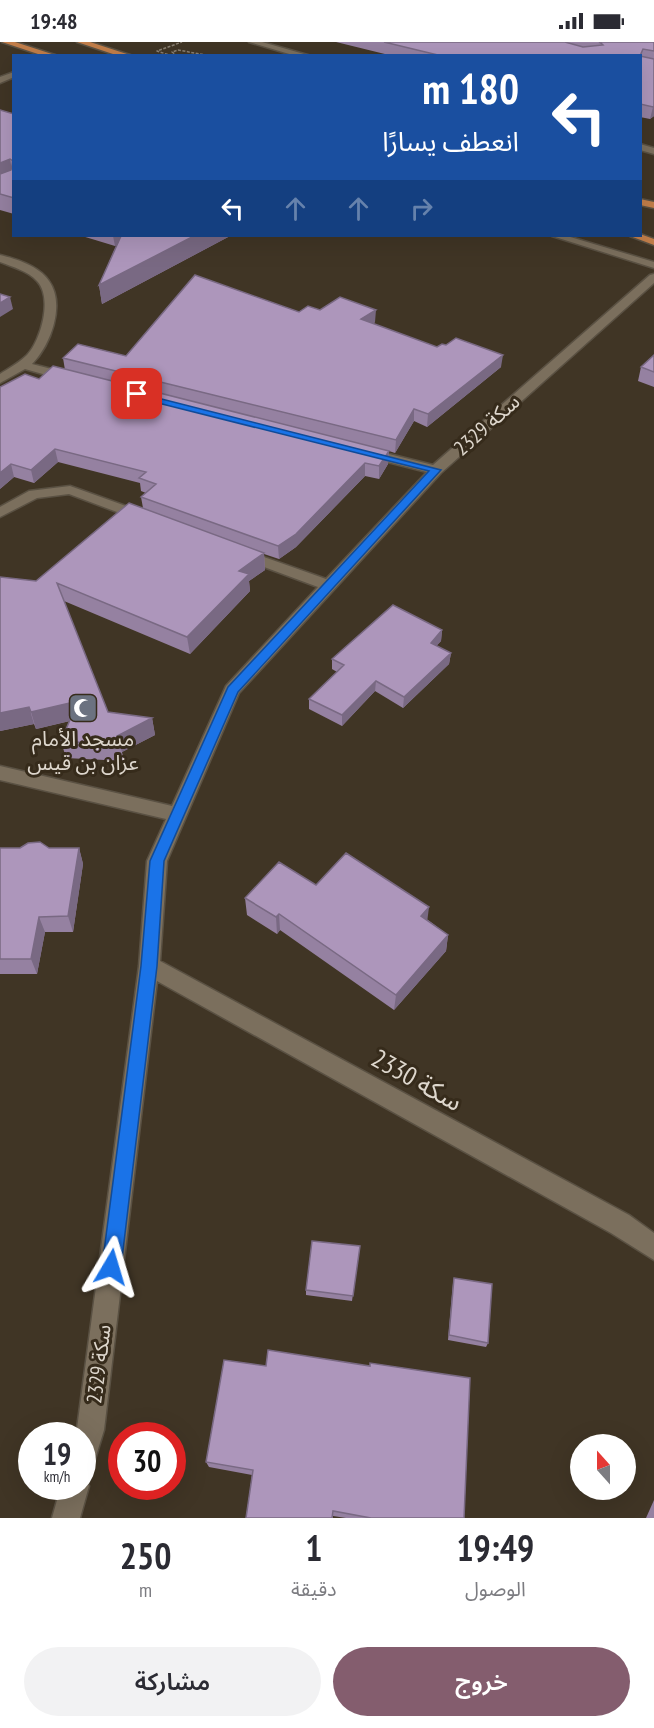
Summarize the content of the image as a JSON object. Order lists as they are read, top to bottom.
{
  "streets": {
    "street": ["سكة 2329", "سكة 2330"]
  },
  "crossings": [
    ["سكة 2329", "سكة 2330"]
  ],
  "places": {
    "mosque": ["مسجد الأمام عزان بن قيس"]
  },
  "north": "top",
  "page": {
    "status": "19:48",
    "turn": ["180 m", "انعطف يسارًا"],
    "speed": "19 km/h",
    "limit": "30",
    "eta": [
      "19:49",
      "الوصول",
      "1",
      "دقيقة",
      "250",
      "m"
    ],
    "buttons": ["خروج", "مشاركة"]
  }
}
